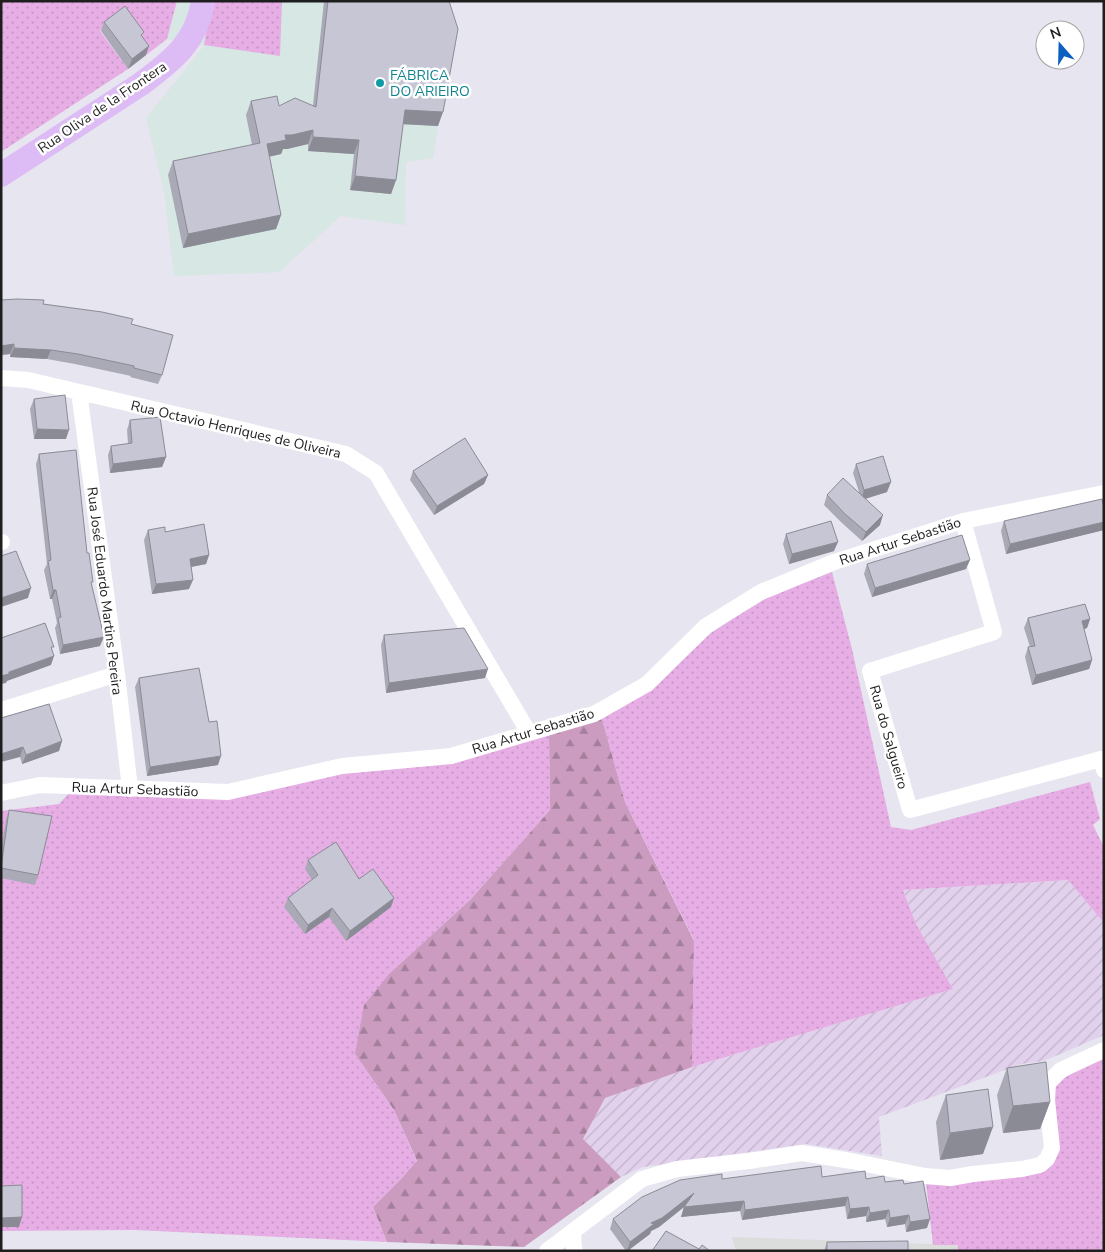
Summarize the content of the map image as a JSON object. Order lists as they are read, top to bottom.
{
  "streets": {
    "main road": ["Rua Oliva de la Frontera"],
    "street": [
      "Rua Octavio Henriques de Oliveira",
      "Rua Artur Sebastião",
      "Rua José Eduardo Martins Pereira",
      "Rua do Salgueiro"
    ]
  },
  "crossings": [
    ["Rua Octavio Henriques de Oliveira", "Rua Artur Sebastião"],
    ["Rua Octavio Henriques de Oliveira", "Rua José Eduardo Martins Pereira"],
    ["Rua Artur Sebastião", "Rua José Eduardo Martins Pereira"],
    ["Rua Artur Sebastião", "Rua do Salgueiro"]
  ],
  "places": ["FÁBRICA DO ARIEIRO"],
  "north": "top"
}
